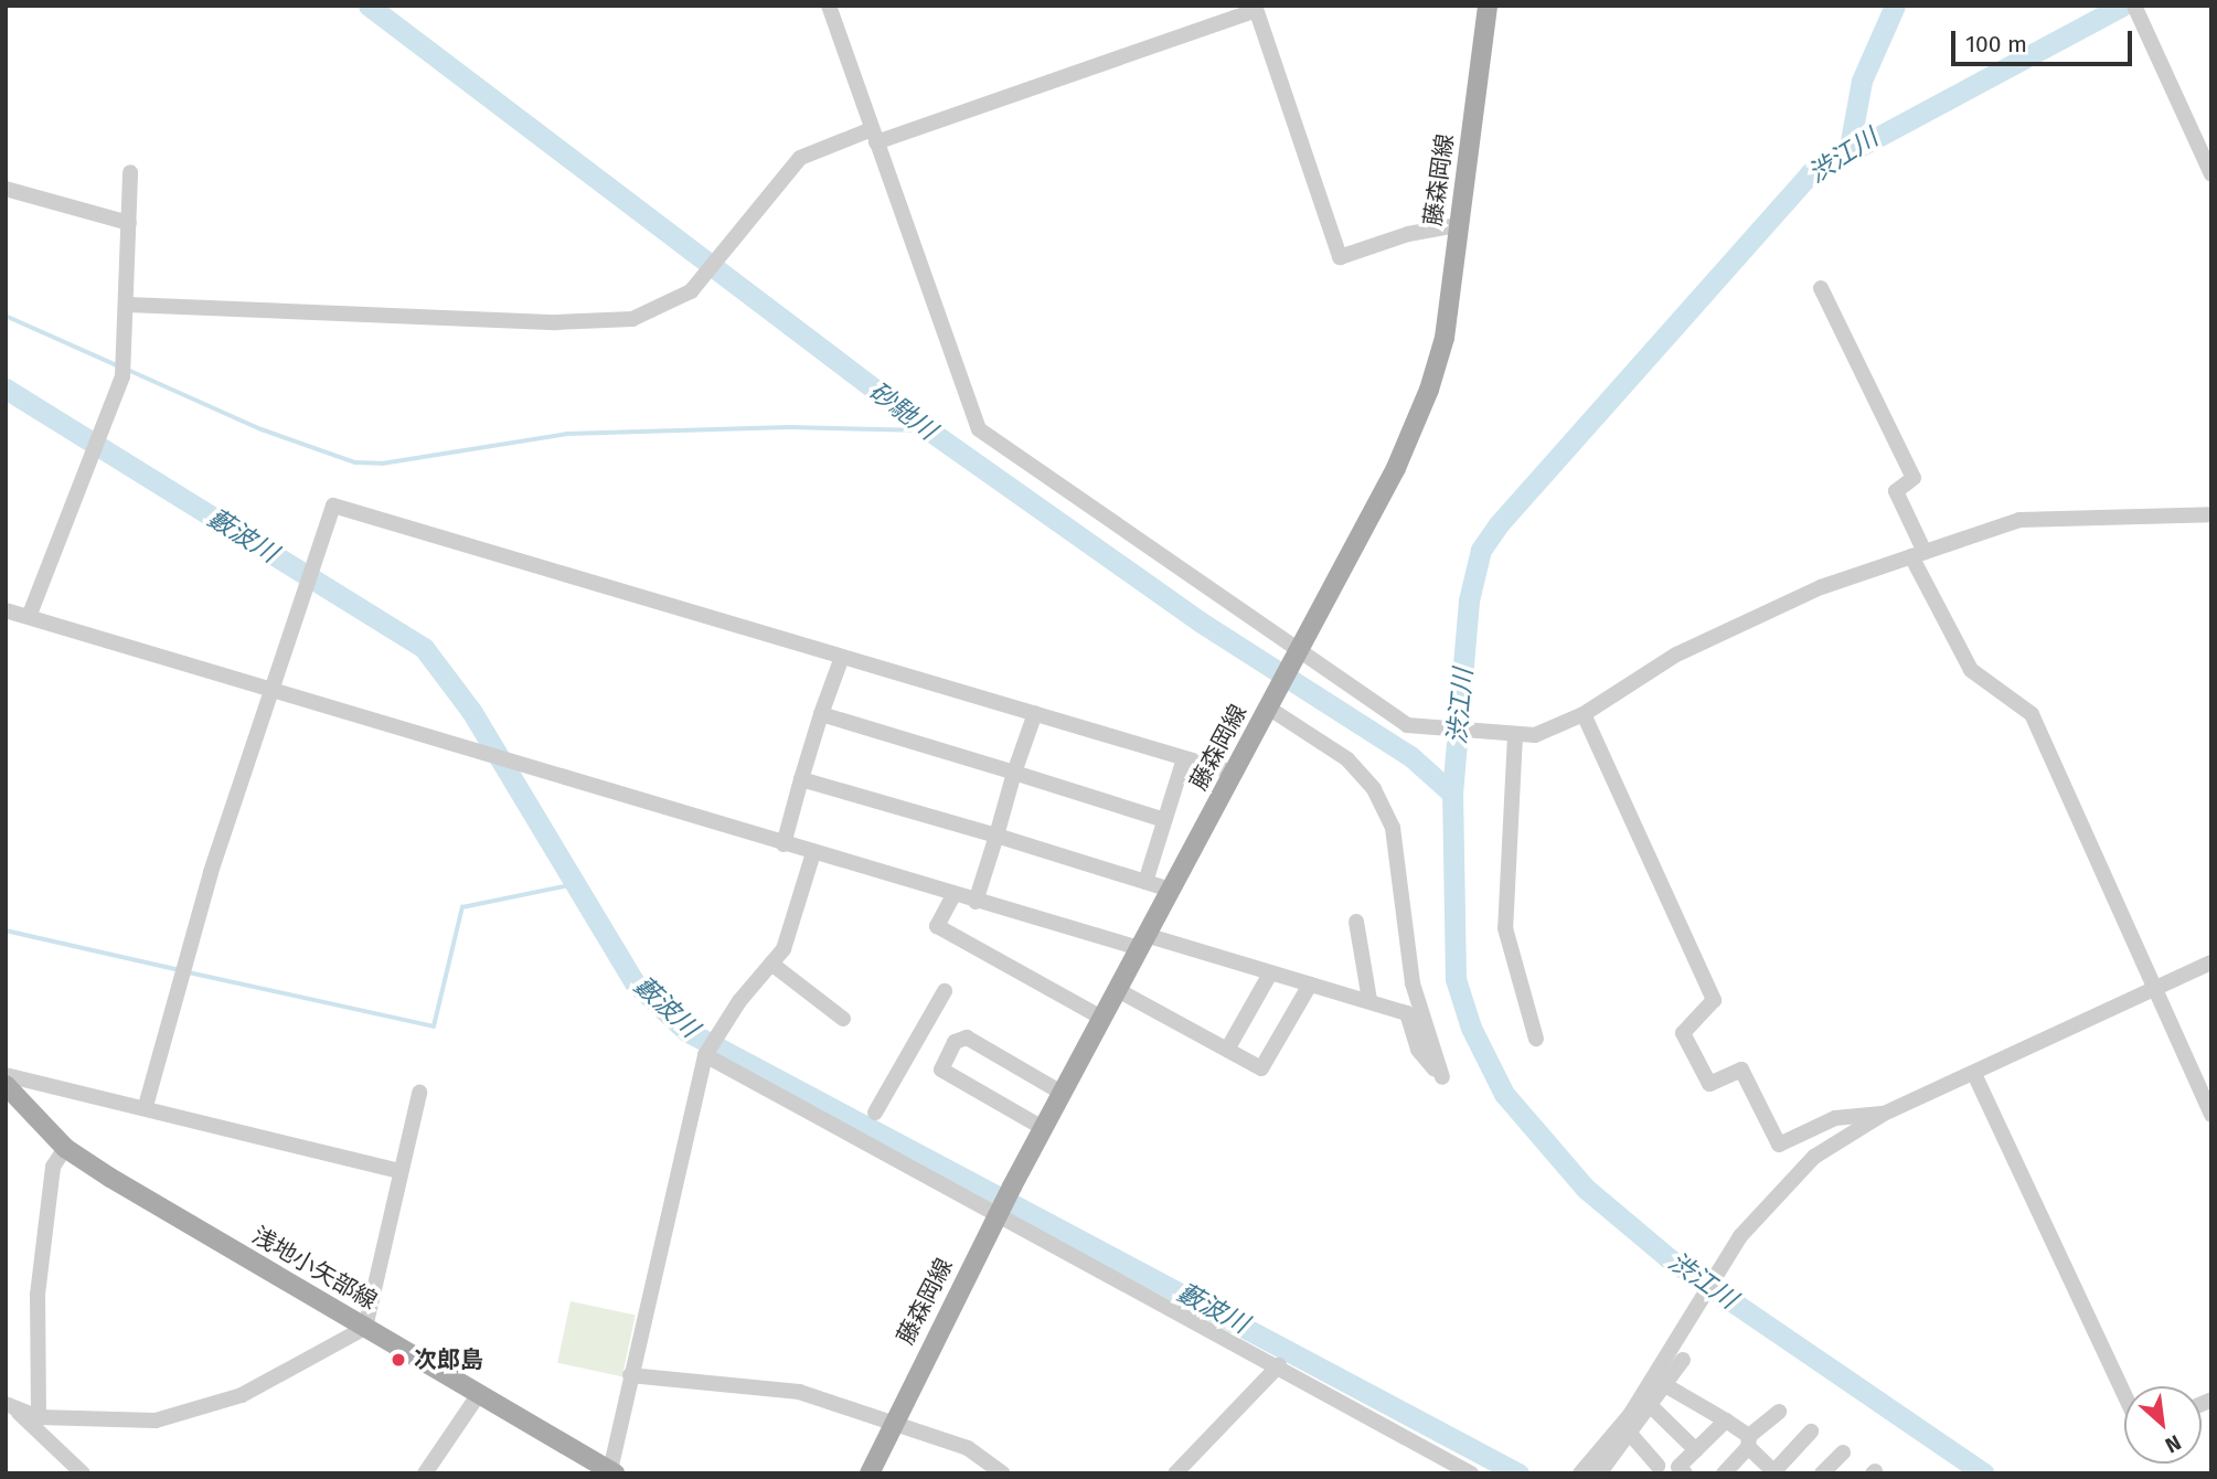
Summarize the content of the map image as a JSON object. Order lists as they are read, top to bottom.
{
  "streets": {
    "main road": ["藤森岡線", "浅地小矢部線"]
  },
  "water": ["渋江川", "砂馳川", "藪波川"],
  "places": ["次郎島"],
  "scale_bar": "100 m",
  "north": "bottom right"
}
